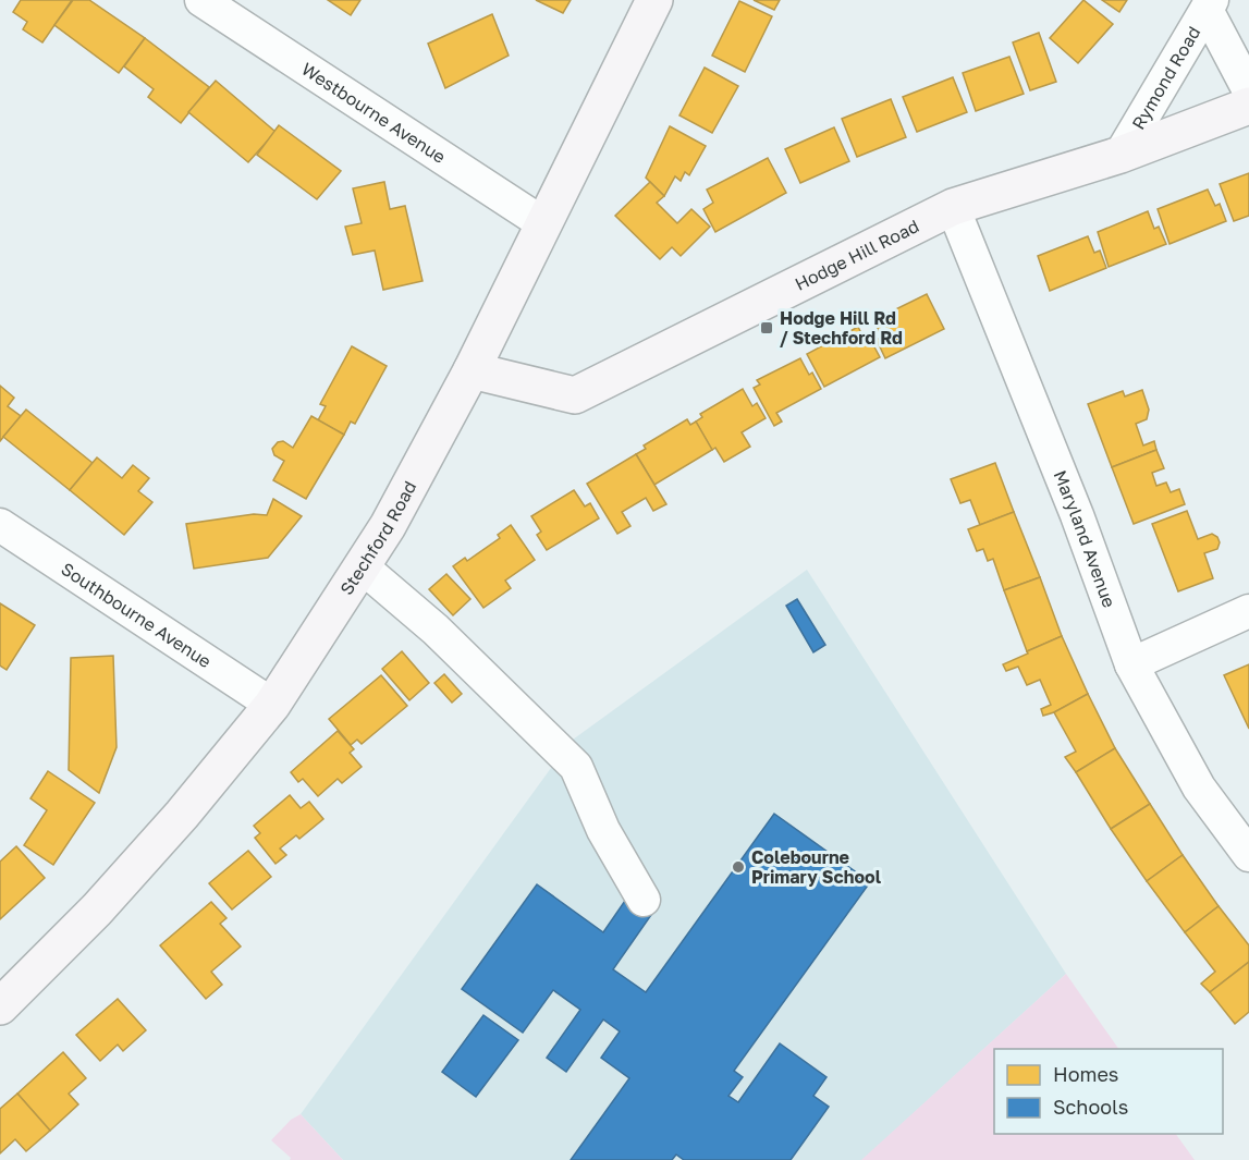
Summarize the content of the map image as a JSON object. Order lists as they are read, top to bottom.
{
  "streets": {
    "main road": ["Hodge Hill Road", "Stechford Road"],
    "street": [
      "Rymond Road",
      "Westbourne Avenue",
      "Maryland Avenue",
      "Southbourne Avenue"
    ]
  },
  "crossings": [
    ["Rymond Road", "Hodge Hill Road"],
    ["Westbourne Avenue", "Stechford Road"],
    ["Hodge Hill Road", "Stechford Road"],
    ["Hodge Hill Road", "Maryland Avenue"],
    ["Stechford Road", "Southbourne Avenue"]
  ],
  "places": {
    "transit": ["Hodge Hill Rd / Stechford Rd"],
    "other": ["Colebourne Primary School"]
  },
  "legend": ["Homes", "Schools"]
}
